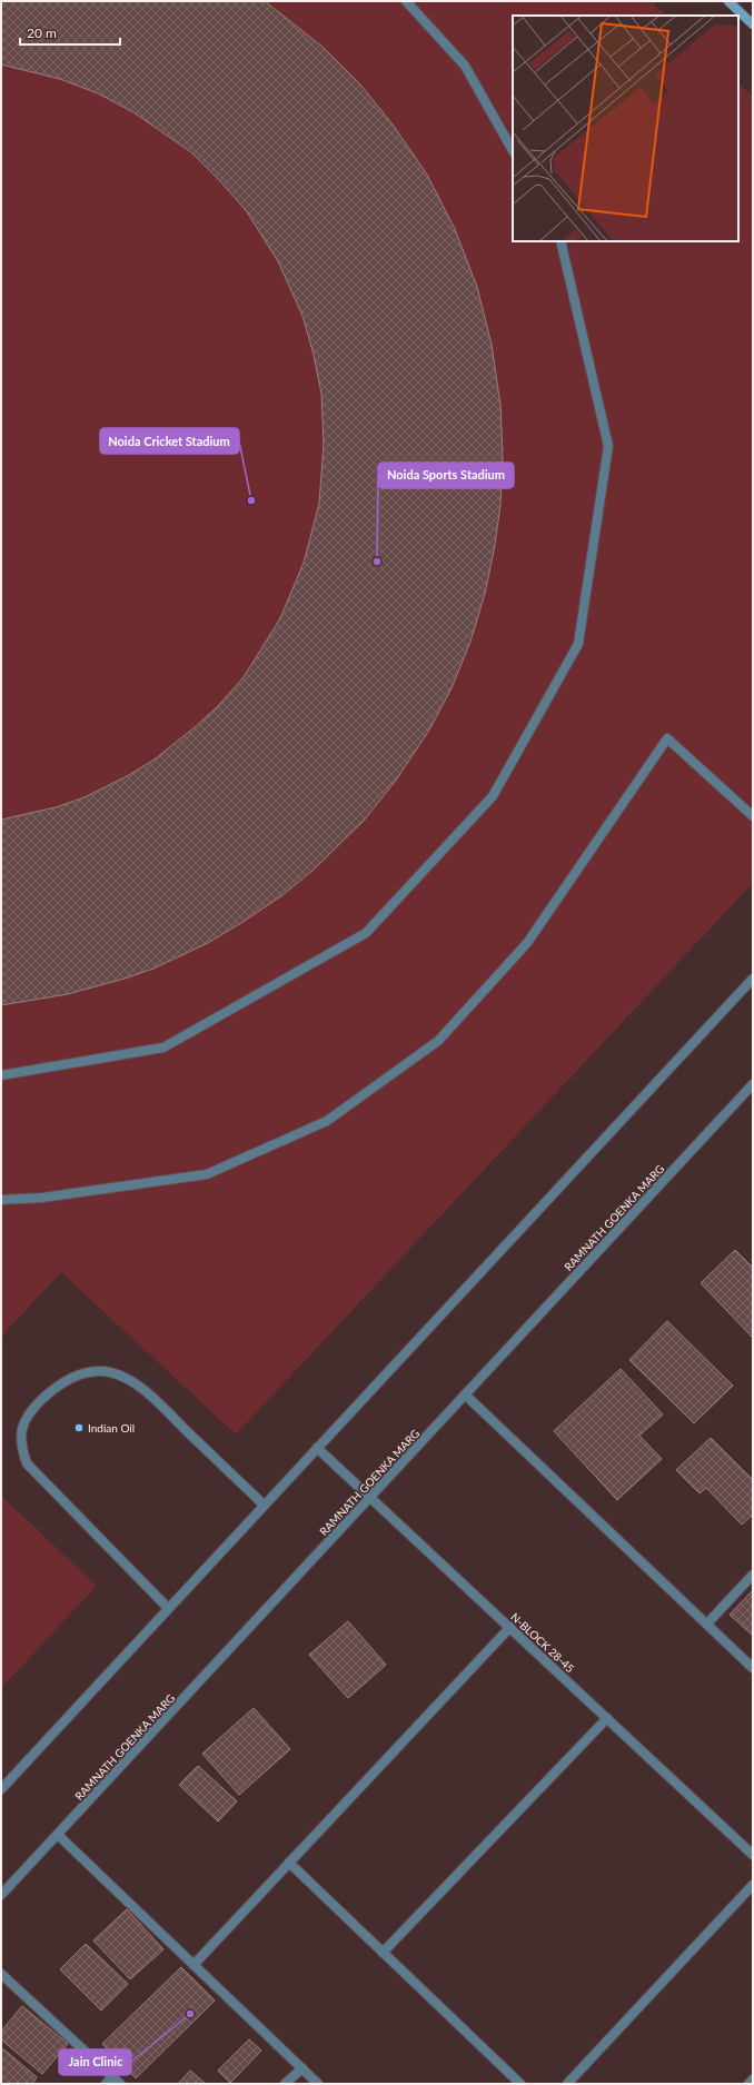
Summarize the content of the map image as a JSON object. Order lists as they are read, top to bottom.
{
  "streets": {
    "street": ["RAMNATH GOENKA MARG", "N-BLOCK 28-45"]
  },
  "crossings": [
    ["RAMNATH GOENKA MARG", "N-BLOCK 28-45"]
  ],
  "places": [
    "Noida Cricket Stadium",
    "Noida Sports Stadium",
    "Indian Oil",
    "Jain Clinic"
  ],
  "scale_bar": "20 m"
}
